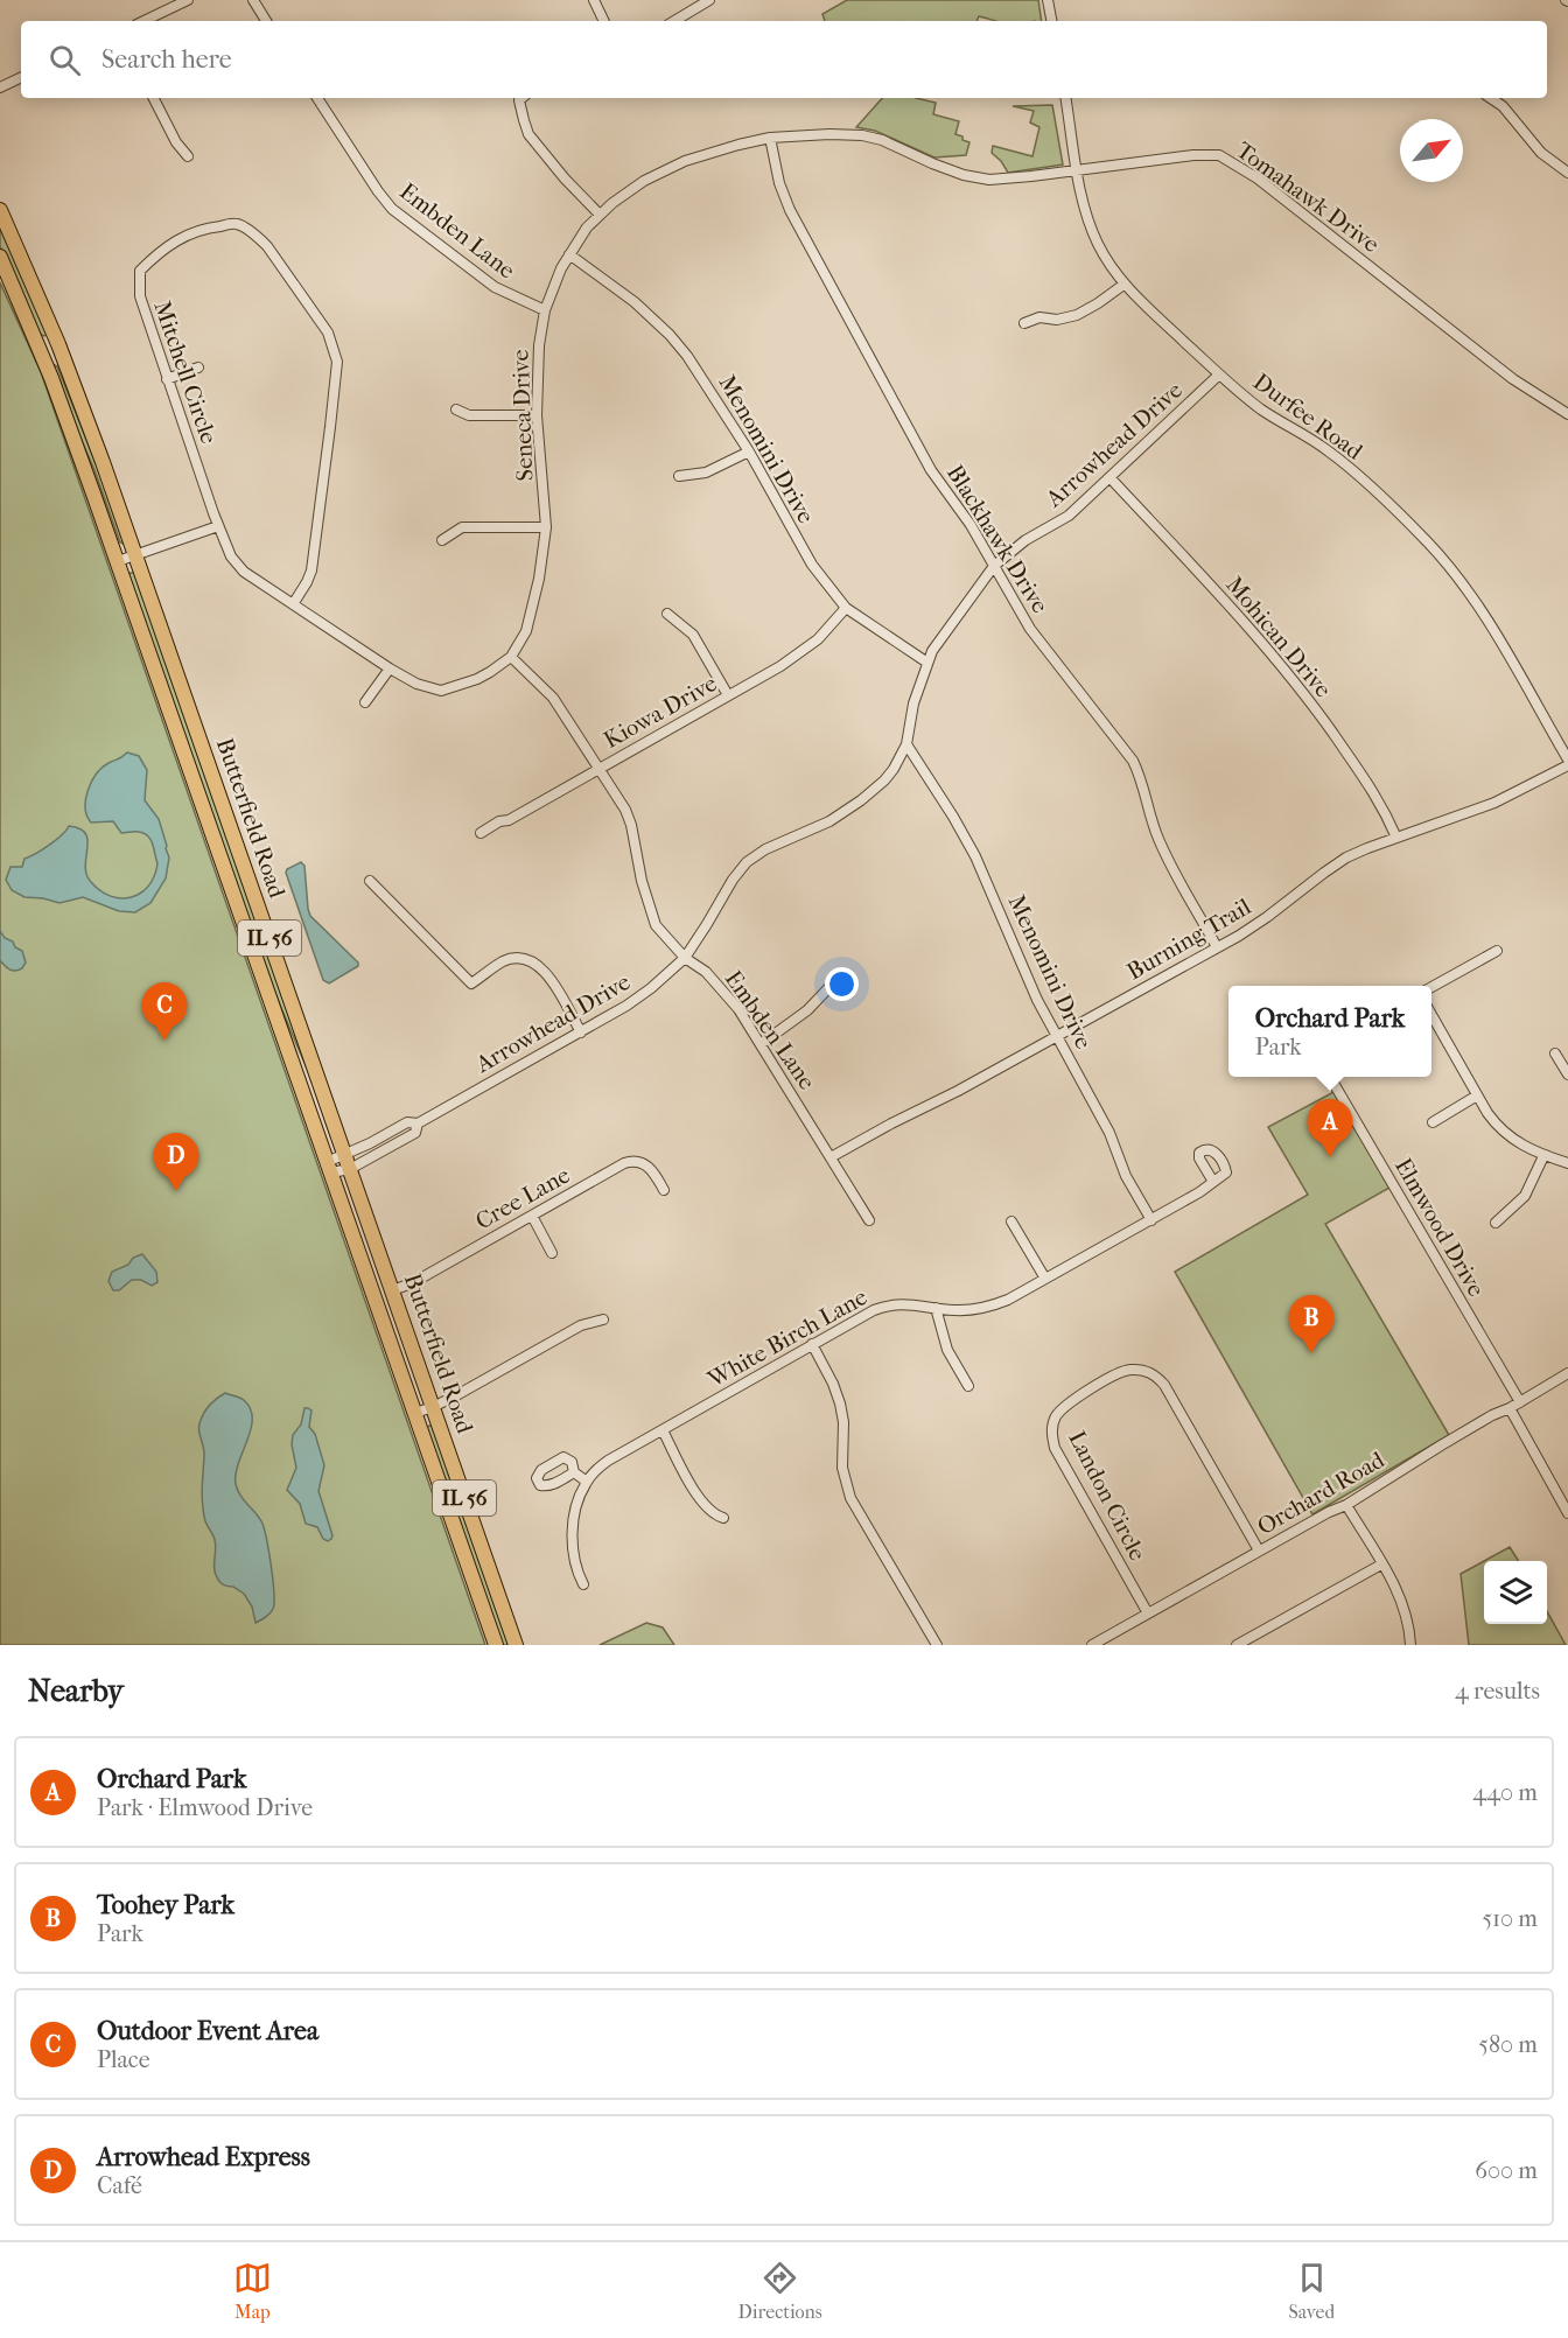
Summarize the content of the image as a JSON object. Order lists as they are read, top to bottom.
{
  "streets": {
    "main road": ["Butterfield Road", "IL 56"],
    "street": [
      "Tomahawk Drive",
      "Embden Lane",
      "Mitchell Circle",
      "Seneca Drive",
      "Durfee Road",
      "Arrowhead Drive",
      "Menomini Drive",
      "Blackhawk Drive",
      "Mohican Drive",
      "Kiowa Drive",
      "Burning Trail",
      "Cree Lane",
      "Elmwood Drive",
      "White Birch Lane",
      "Orchard Road",
      "Landon Circle"
    ]
  },
  "crossings": [
    ["Tomahawk Drive", "Seneca Drive"],
    ["Tomahawk Drive", "Durfee Road"],
    ["Embden Lane", "Seneca Drive"],
    ["Embden Lane", "Arrowhead Drive"],
    ["Embden Lane", "Kiowa Drive"],
    ["Embden Lane", "Burning Trail"],
    ["Mitchell Circle", "Seneca Drive"],
    ["Seneca Drive", "Menomini Drive"],
    ["Seneca Drive", "Blackhawk Drive"],
    ["Durfee Road", "Arrowhead Drive"],
    ["Arrowhead Drive", "Menomini Drive"],
    ["Arrowhead Drive", "Blackhawk Drive"],
    ["Arrowhead Drive", "Mohican Drive"],
    ["Arrowhead Drive", "Butterfield Road"],
    ["Menomini Drive", "Kiowa Drive"],
    ["Menomini Drive", "Burning Trail"],
    ["Menomini Drive", "White Birch Lane"],
    ["Blackhawk Drive", "Burning Trail"],
    ["Mohican Drive", "Burning Trail"],
    ["Butterfield Road", "Cree Lane"],
    ["Elmwood Drive", "Orchard Road"],
    ["Orchard Road", "Landon Circle"]
  ],
  "north": "top right",
  "page": {
    "search": "Search here",
    "pins": [
      "C",
      "A",
      "D",
      "B"
    ],
    "popup": ["Orchard Park", "Park"],
    "heading": ["Nearby", "4 results"],
    "list": [
      {
        "mark": "A",
        "name": "Orchard Park",
        "note": "Park · Elmwood Drive",
        "value": "440 m"
      },
      {
        "mark": "B",
        "name": "Toohey Park",
        "note": "Park",
        "value": "510 m"
      },
      {
        "mark": "C",
        "name": "Outdoor Event Area",
        "note": "Place",
        "value": "580 m"
      },
      {
        "mark": "D",
        "name": "Arrowhead Express",
        "note": "Café",
        "value": "600 m"
      }
    ],
    "nav": ["Map", "Directions", "Saved"]
  }
}
